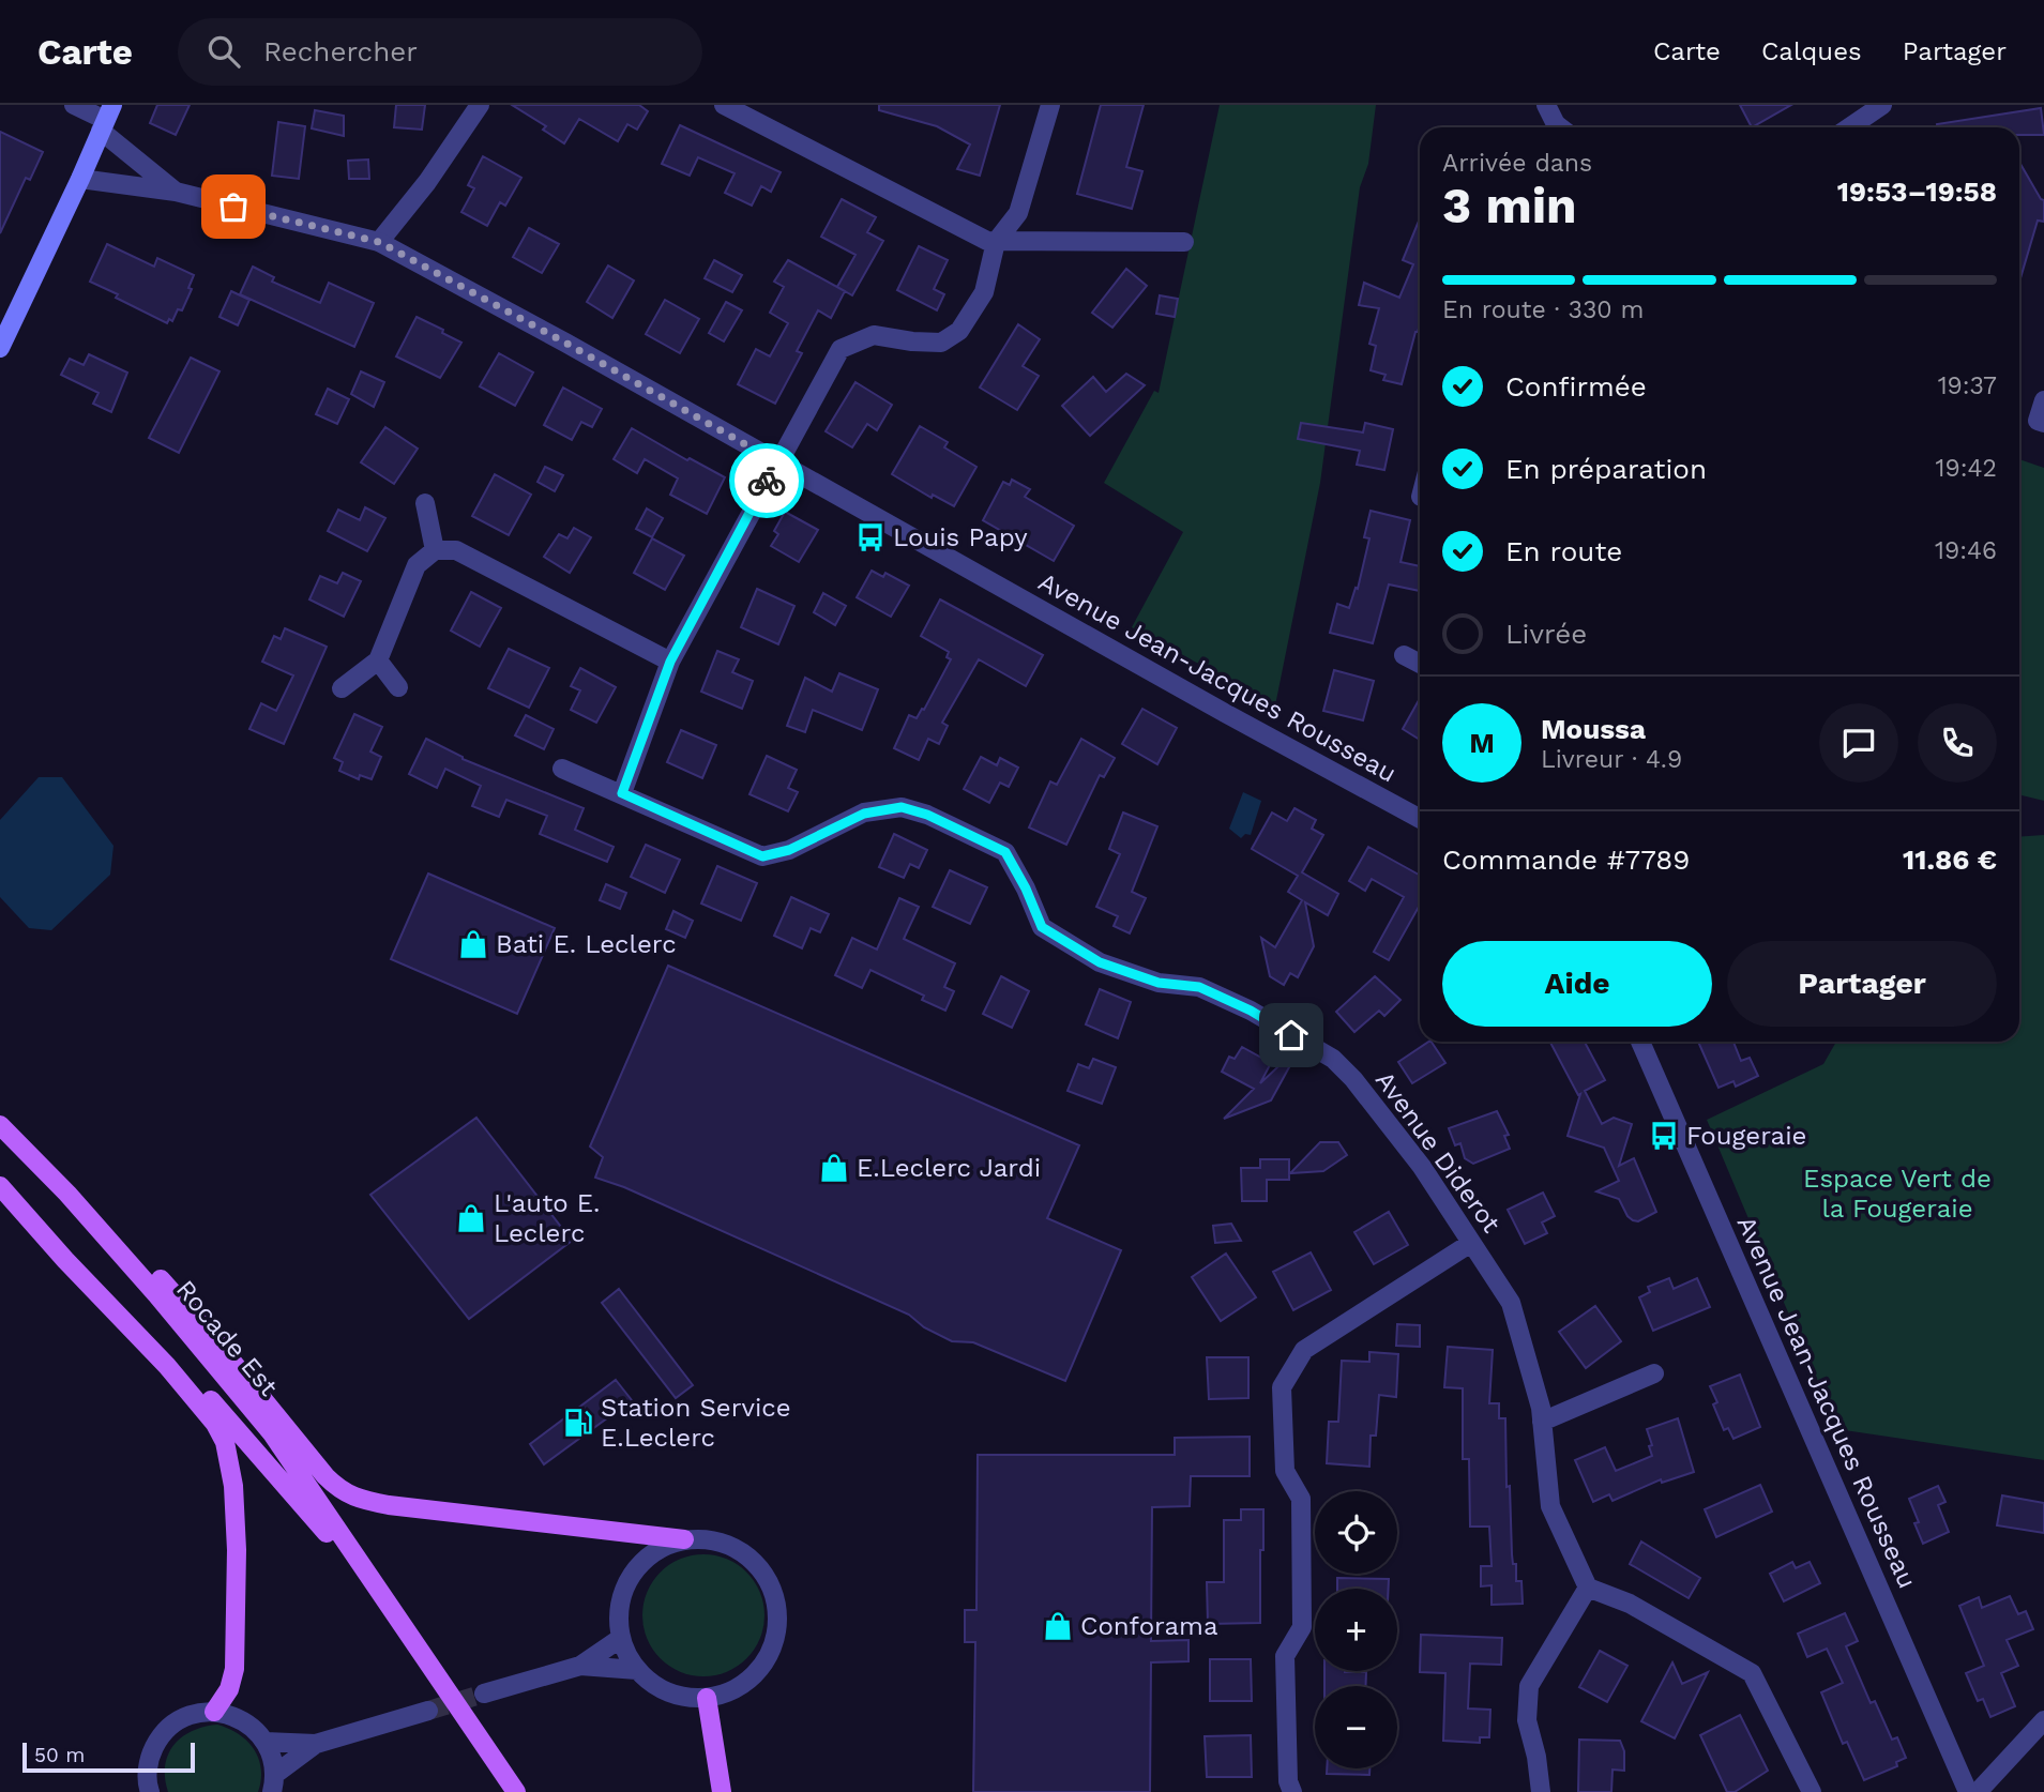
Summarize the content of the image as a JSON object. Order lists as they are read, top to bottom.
{
  "streets": {
    "main road": ["Rocade Est"],
    "street": ["Avenue Jean-Jacques Rousseau", "Avenue Diderot"]
  },
  "parks": ["Espace Vert de la Fougeraie"],
  "places": {
    "bus stop": ["Louis Papy", "Fougeraie"],
    "shop": [
      "Bati E. Leclerc",
      "E.Leclerc Jardi",
      "L'auto E. Leclerc",
      "Conforama"
    ],
    "fuel station": ["Station Service E.Leclerc"]
  },
  "scale_bar": "50 m",
  "page": {
    "header": "Carte",
    "search": "Rechercher",
    "nav": ["Carte", "Calques", "Partager"],
    "heading": ["3 min", "Arrivée dans", "19:53–19:58"],
    "panel": [
      "Moussa",
      "Livreur · 4.9",
      "Commande #7789",
      "11.86 €"
    ],
    "bar": "En route · 330 m",
    "list": [
      ["Confirmée", "19:37"],
      ["En préparation", "19:42"],
      ["En route", "19:46"],
      "Livrée"
    ],
    "round": "M",
    "buttons": ["Aide", "Partager"],
    "map_buttons": ["+", "−"],
    "scale": "50 m"
  }
}
